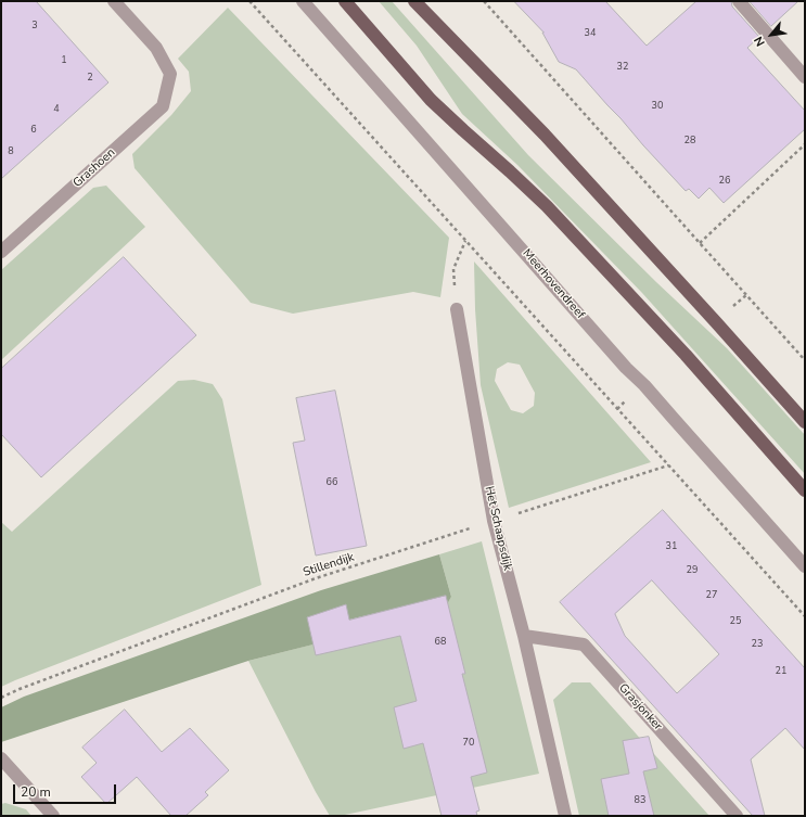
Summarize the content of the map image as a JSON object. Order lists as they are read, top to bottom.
{
  "streets": {
    "street": [
      "Grashoen",
      "Meerhovendreef",
      "Het Schaapsdijk",
      "Grasjonker"
    ],
    "path": ["Stillendijk"]
  },
  "crossings": [
    ["Het Schaapsdijk", "Stillendijk"],
    ["Het Schaapsdijk", "Grasjonker"]
  ],
  "house_numbers": [
    "3",
    "34",
    "1",
    "32",
    "2",
    "30",
    "4",
    "6",
    "28",
    "8",
    "26",
    "66",
    "31",
    "29",
    "27",
    "25",
    "68",
    "23",
    "21",
    "70",
    "83"
  ],
  "scale_bar": "20 m",
  "north": "bottom left"
}
